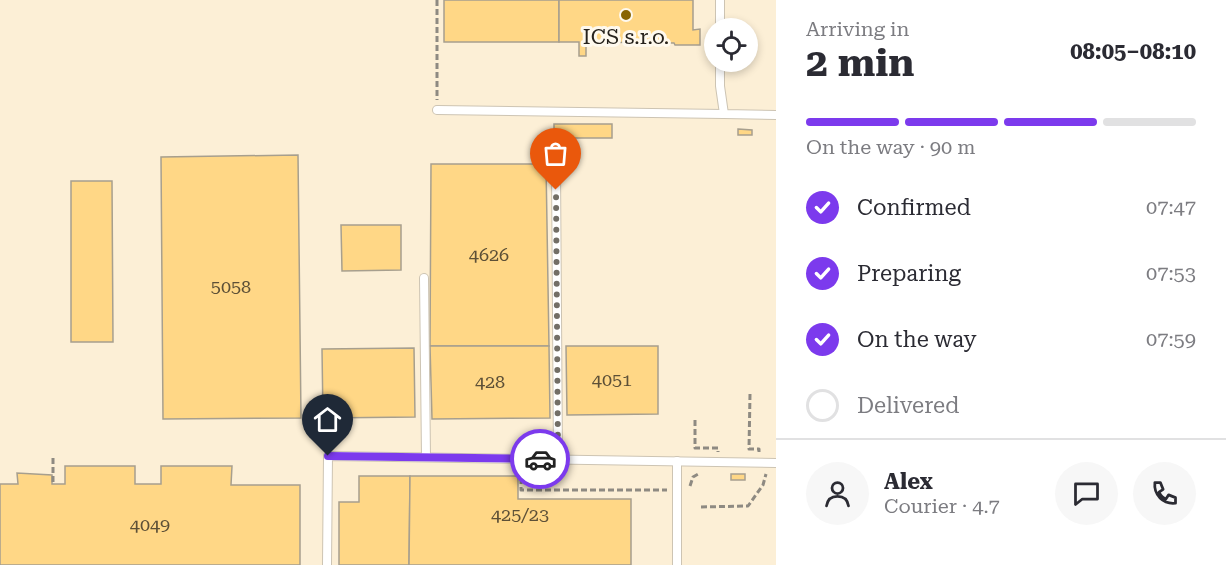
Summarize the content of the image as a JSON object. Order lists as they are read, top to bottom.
{
  "places": ["ICS s.r.o."],
  "house_numbers": [
    "4626",
    "5058",
    "4051",
    "428",
    "425/23",
    "4049"
  ],
  "page": {
    "heading": ["2 min", "Arriving in", "08:05–08:10"],
    "panel": ["Alex", "Courier · 4.7"],
    "bar": "On the way · 90 m",
    "list": [
      ["Confirmed", "07:47"],
      ["Preparing", "07:53"],
      ["On the way", "07:59"],
      "Delivered"
    ]
  }
}
